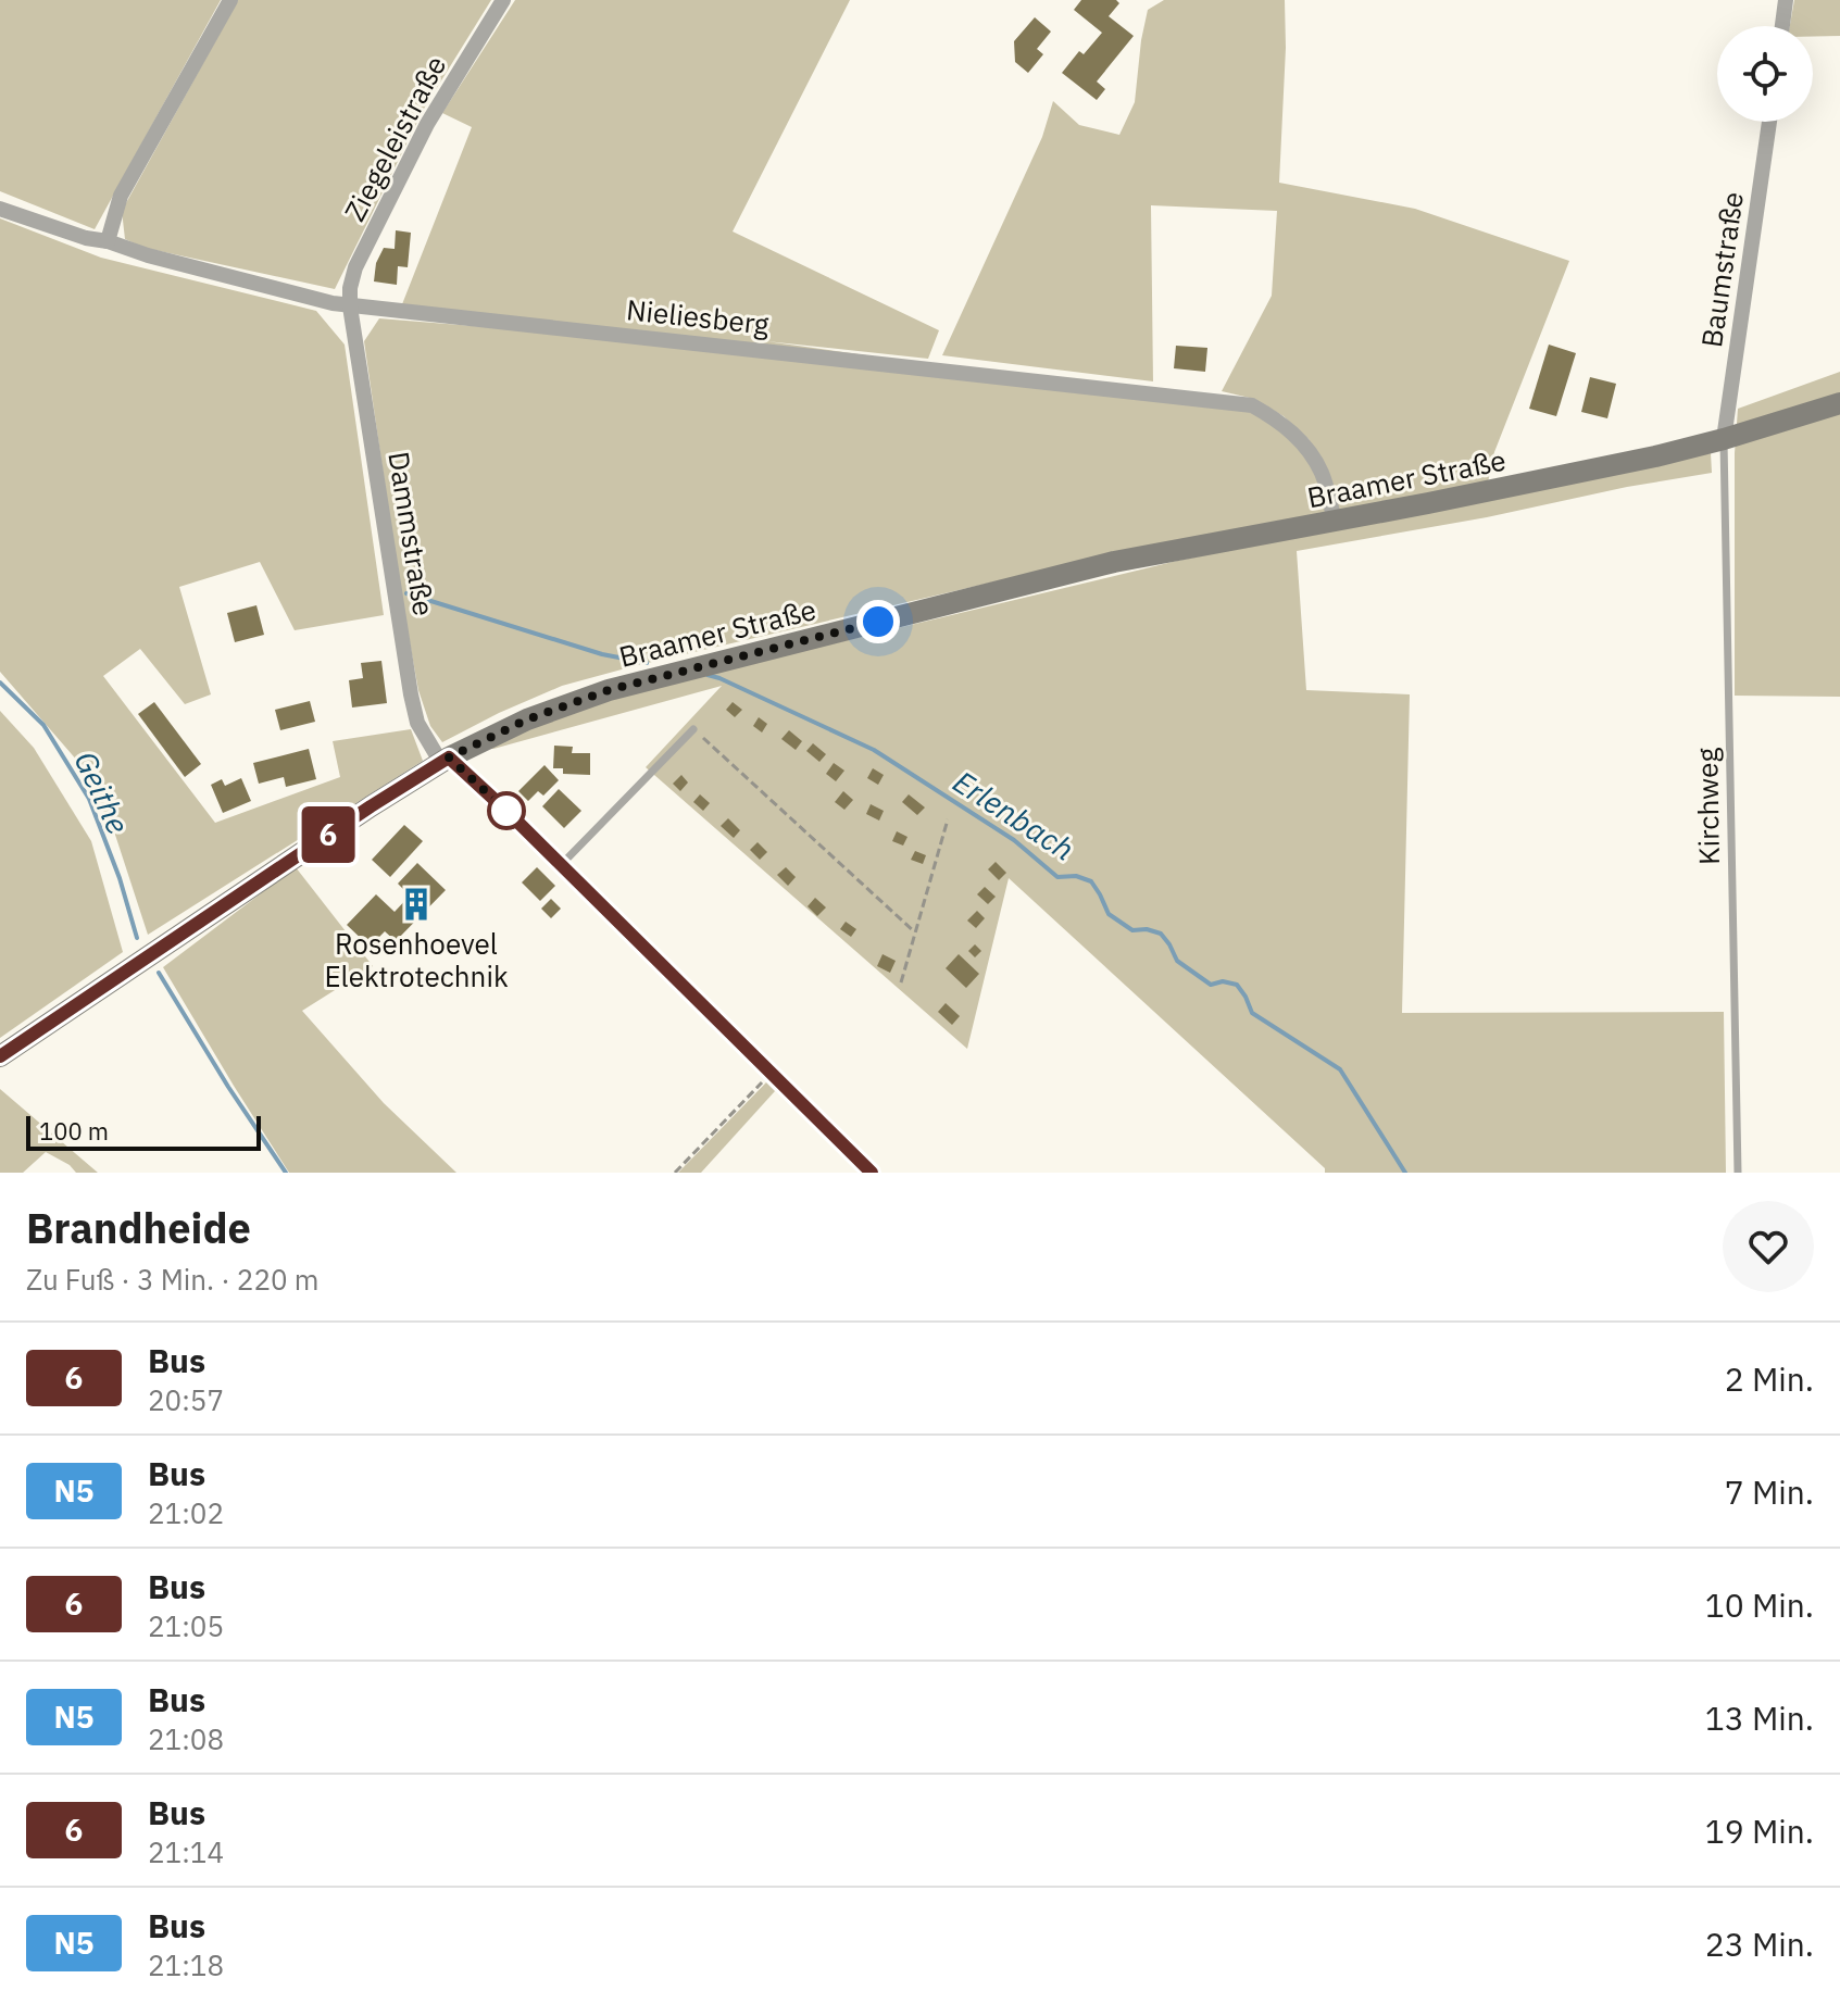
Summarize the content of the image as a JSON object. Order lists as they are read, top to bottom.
{
  "streets": {
    "street": [
      "Ziegeleistraße",
      "Baumstraße",
      "Nieliesberg",
      "Braamer Straße",
      "Dammstraße"
    ],
    "lane": ["Kirchweg"]
  },
  "crossings": [
    ["Ziegeleistraße", "Nieliesberg"],
    ["Ziegeleistraße", "Dammstraße"],
    ["Baumstraße", "Braamer Straße"],
    ["Baumstraße", "Kirchweg"],
    ["Nieliesberg", "Braamer Straße"],
    ["Nieliesberg", "Dammstraße"],
    ["Braamer Straße", "Dammstraße"],
    ["Braamer Straße", "Kirchweg"]
  ],
  "water": ["Geithe", "Erlenbach"],
  "places": {
    "building": ["Rosenhoevel Elektrotechnik"]
  },
  "lines": ["bus line 6"],
  "scale_bar": "100 m",
  "page": {
    "on_map": "6",
    "scale": "100 m",
    "heading": ["Brandheide", "Zu Fuß · 3 Min. · 220 m"],
    "list": [
      {
        "mark": "6",
        "name": "Bus",
        "note": "20:57",
        "value": "2 Min."
      },
      {
        "mark": "N5",
        "name": "Bus",
        "note": "21:02",
        "value": "7 Min."
      },
      {
        "mark": "6",
        "name": "Bus",
        "note": "21:05",
        "value": "10 Min."
      },
      {
        "mark": "N5",
        "name": "Bus",
        "note": "21:08",
        "value": "13 Min."
      },
      {
        "mark": "6",
        "name": "Bus",
        "note": "21:14",
        "value": "19 Min."
      },
      {
        "mark": "N5",
        "name": "Bus",
        "note": "21:18",
        "value": "23 Min."
      }
    ]
  }
}
